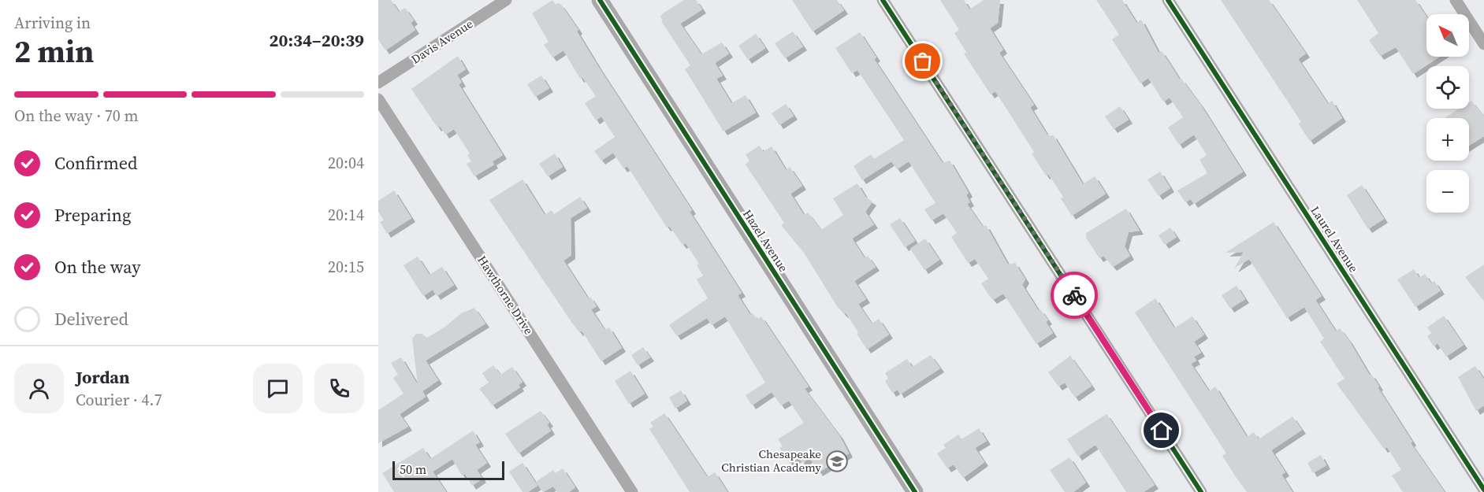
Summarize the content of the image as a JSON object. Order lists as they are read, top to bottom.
{
  "streets": {
    "street": [
      "Davis Avenue",
      "Laurel Avenue",
      "Hazel Avenue",
      "Hawthorne Drive"
    ]
  },
  "places": {
    "school or university": ["Chesapeake Christian Academy"]
  },
  "scale_bar": "50 m",
  "north": "top left",
  "page": {
    "heading": ["2 min", "Arriving in", "20:34–20:39"],
    "panel": ["Jordan", "Courier · 4.7"],
    "map_buttons": ["+", "−"],
    "bar": "On the way · 70 m",
    "list": [
      ["Confirmed", "20:04"],
      ["Preparing", "20:14"],
      ["On the way", "20:15"],
      "Delivered"
    ],
    "scale": "50 m"
  }
}
